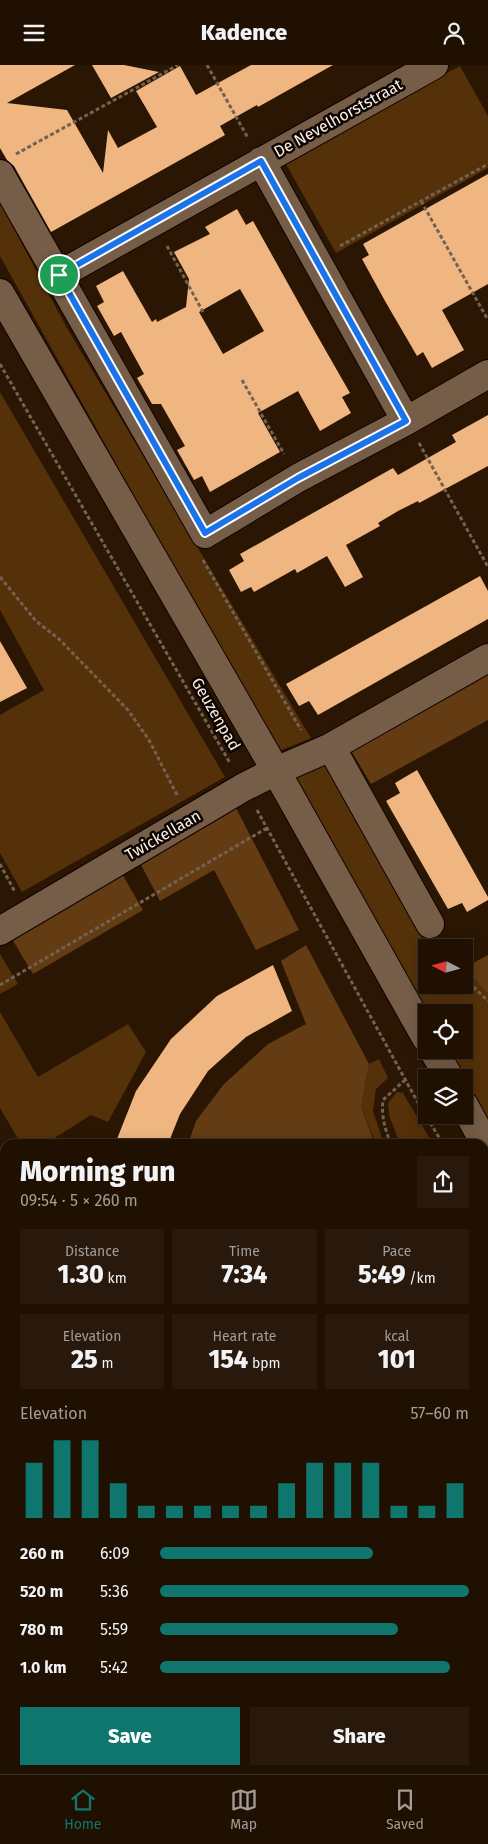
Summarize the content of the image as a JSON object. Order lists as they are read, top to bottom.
{
  "streets": {
    "street": ["De Nevelhorststraat", "Twickellaan"],
    "path": ["Geuzenpad"]
  },
  "crossings": [
    ["Geuzenpad", "Twickellaan"]
  ],
  "north": "left",
  "page": {
    "header": "Kadence",
    "heading": ["Morning run", "09:54 · 5 × 260 m"],
    "stats": [
      ["Distance", "1.30 km"],
      ["Time", "7:34"],
      ["Pace", "5:49 /km"],
      ["Elevation", "25 m"],
      ["Heart rate", "154 bpm"],
      ["kcal", "101"]
    ],
    "chart": ["Elevation", "57–60 m"],
    "list": [
      {
        "name": "260 m",
        "note": "6:09"
      },
      {
        "name": "520 m",
        "note": "5:36"
      },
      {
        "name": "780 m",
        "note": "5:59"
      },
      {
        "name": "1.0 km",
        "note": "5:42"
      }
    ],
    "buttons": ["Save", "Share"],
    "tabs": ["Home", "Map", "Saved"]
  }
}
